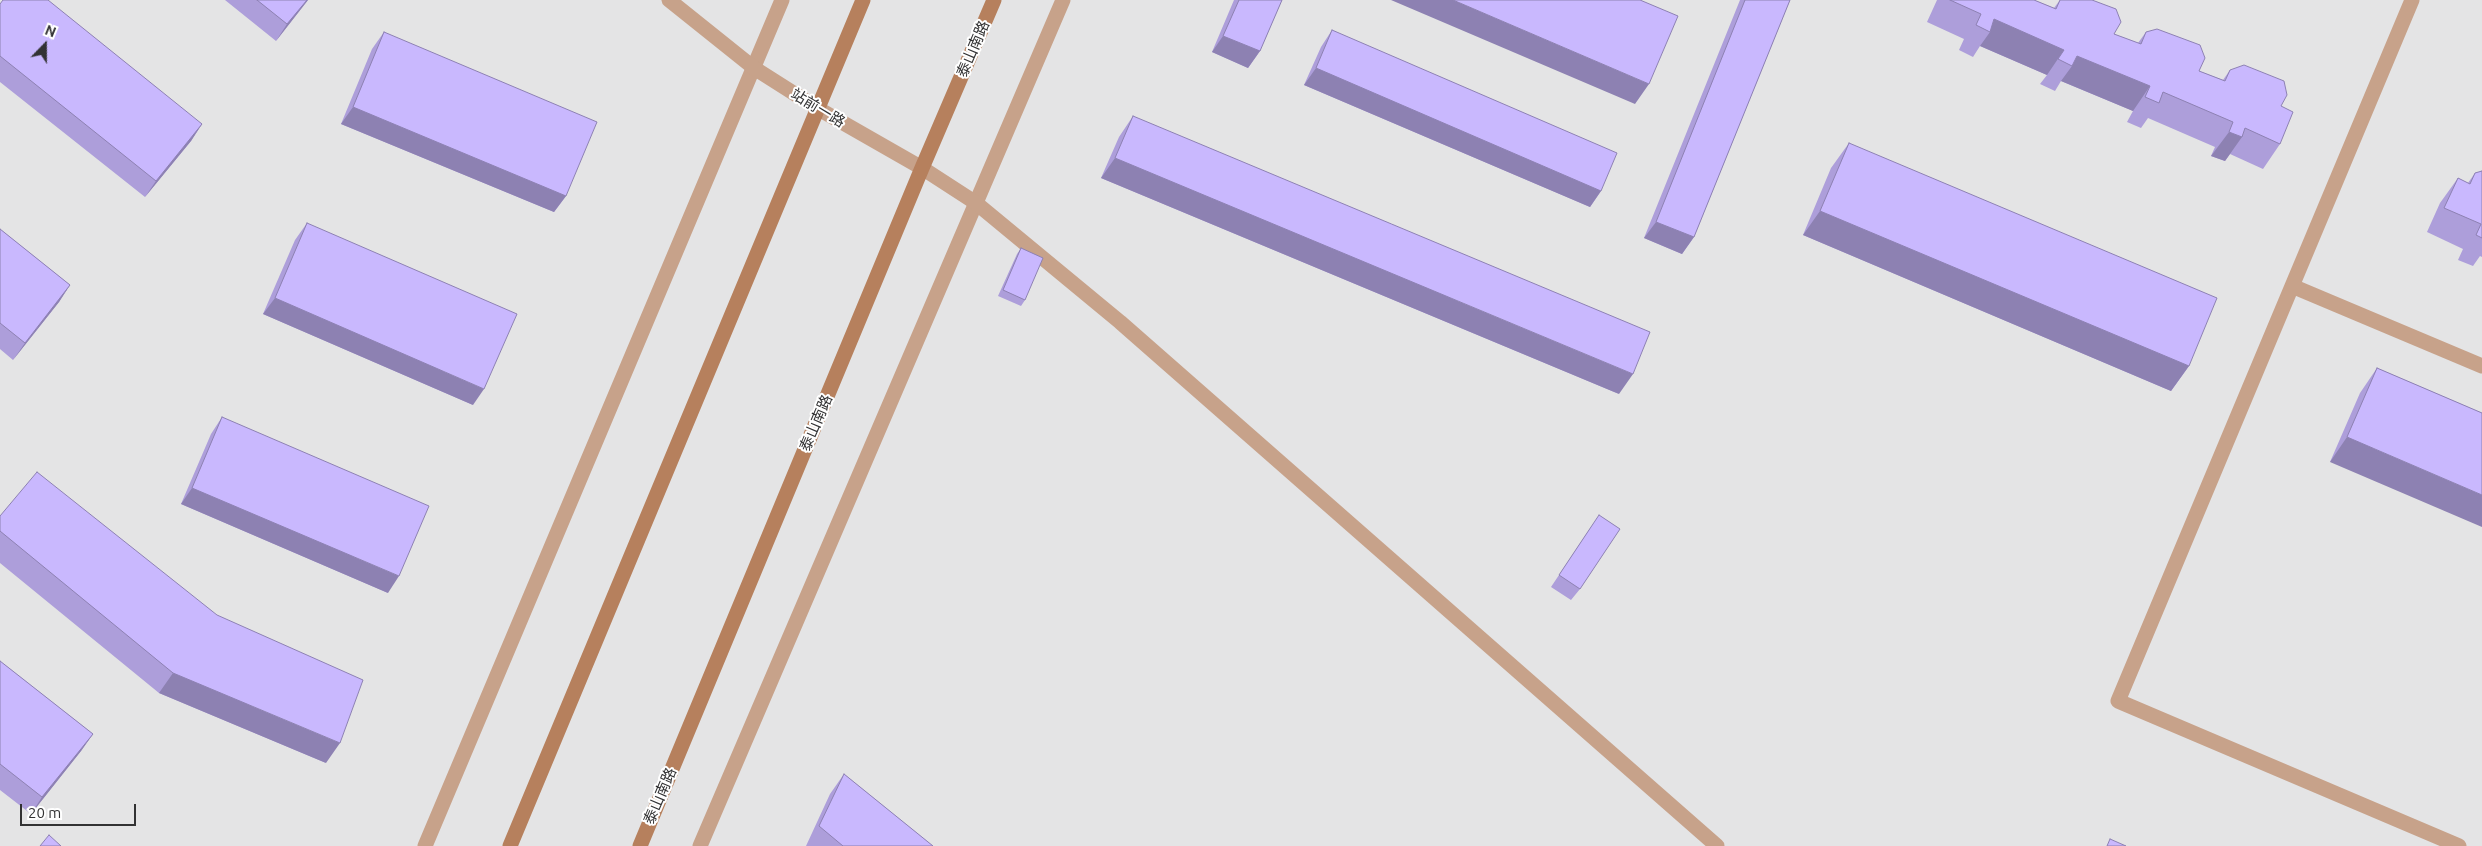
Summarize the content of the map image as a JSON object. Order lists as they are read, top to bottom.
{
  "streets": {
    "street": ["泰山南路", "站前一路"]
  },
  "crossings": [
    ["泰山南路", "站前一路"]
  ],
  "scale_bar": "20 m",
  "north": "top"
}
